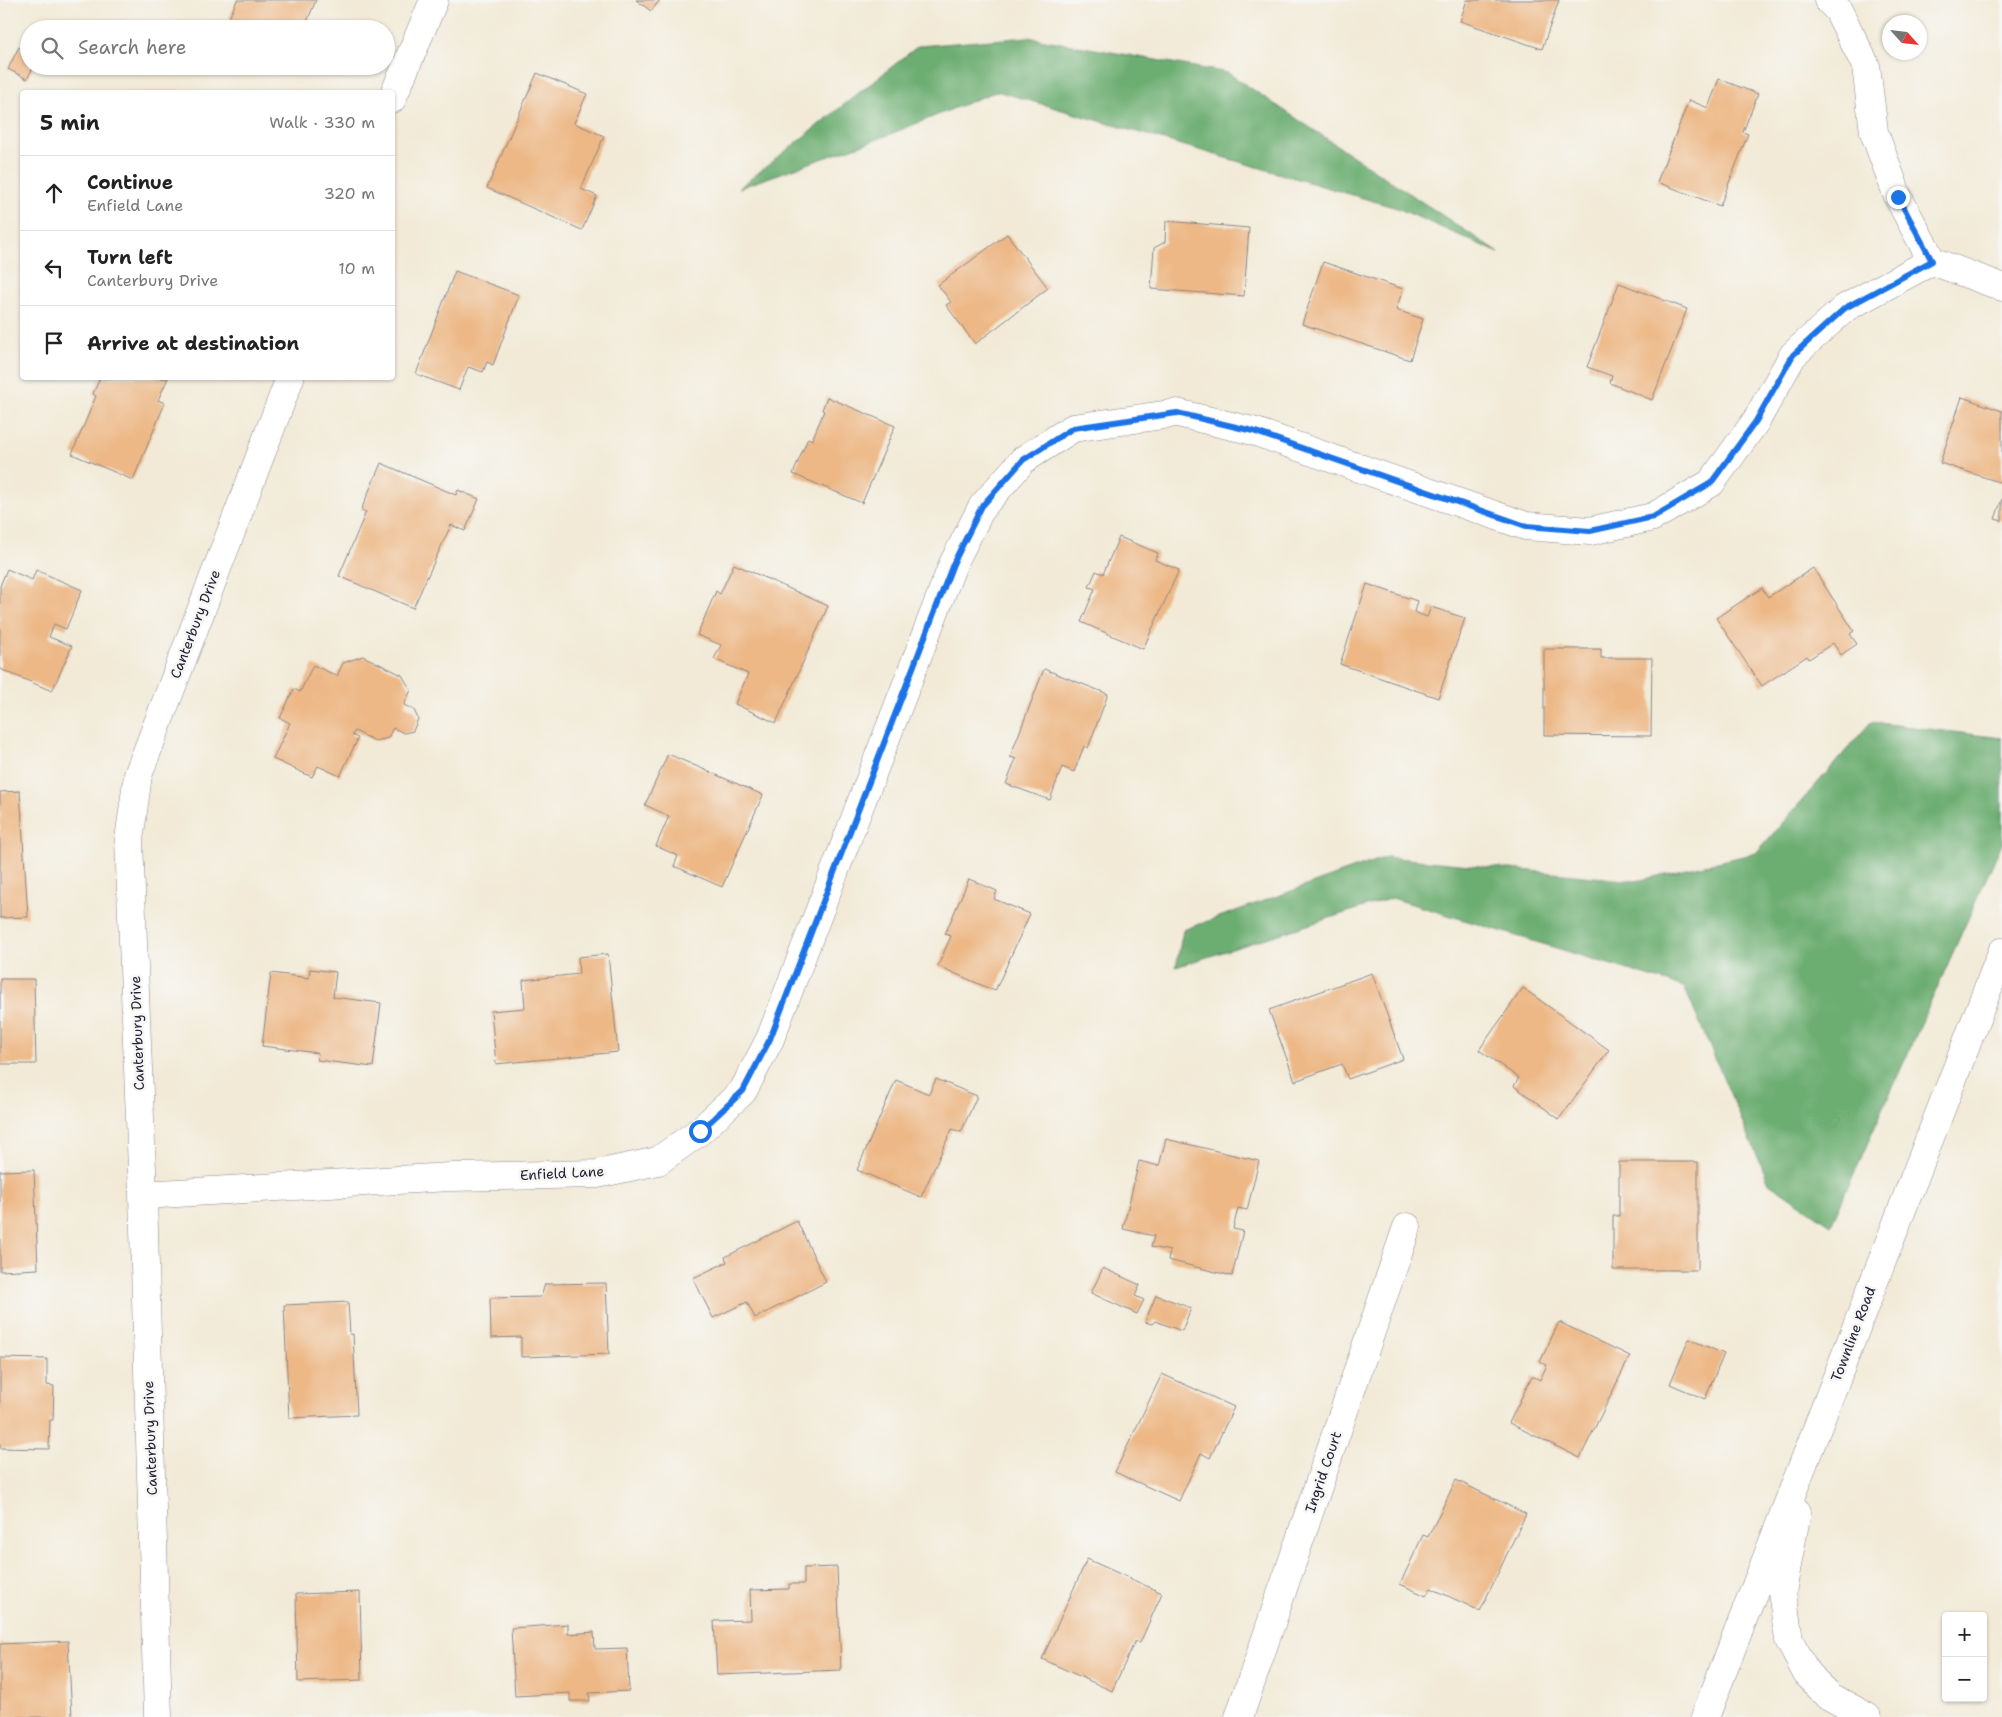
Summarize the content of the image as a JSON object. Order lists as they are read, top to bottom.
{
  "streets": {
    "street": [
      "Canterbury Drive",
      "Enfield Lane",
      "Townline Road",
      "Ingrid Court"
    ]
  },
  "crossings": [
    ["Canterbury Drive", "Enfield Lane"]
  ],
  "north": "bottom right",
  "page": {
    "search": "Search here",
    "heading": ["5 min", "Walk · 330 m"],
    "list": [
      ["Continue", "Enfield Lane", "320 m"],
      ["Turn left", "Canterbury Drive", "10 m"],
      "Arrive at destination"
    ],
    "map_buttons": ["+", "−"]
  }
}
